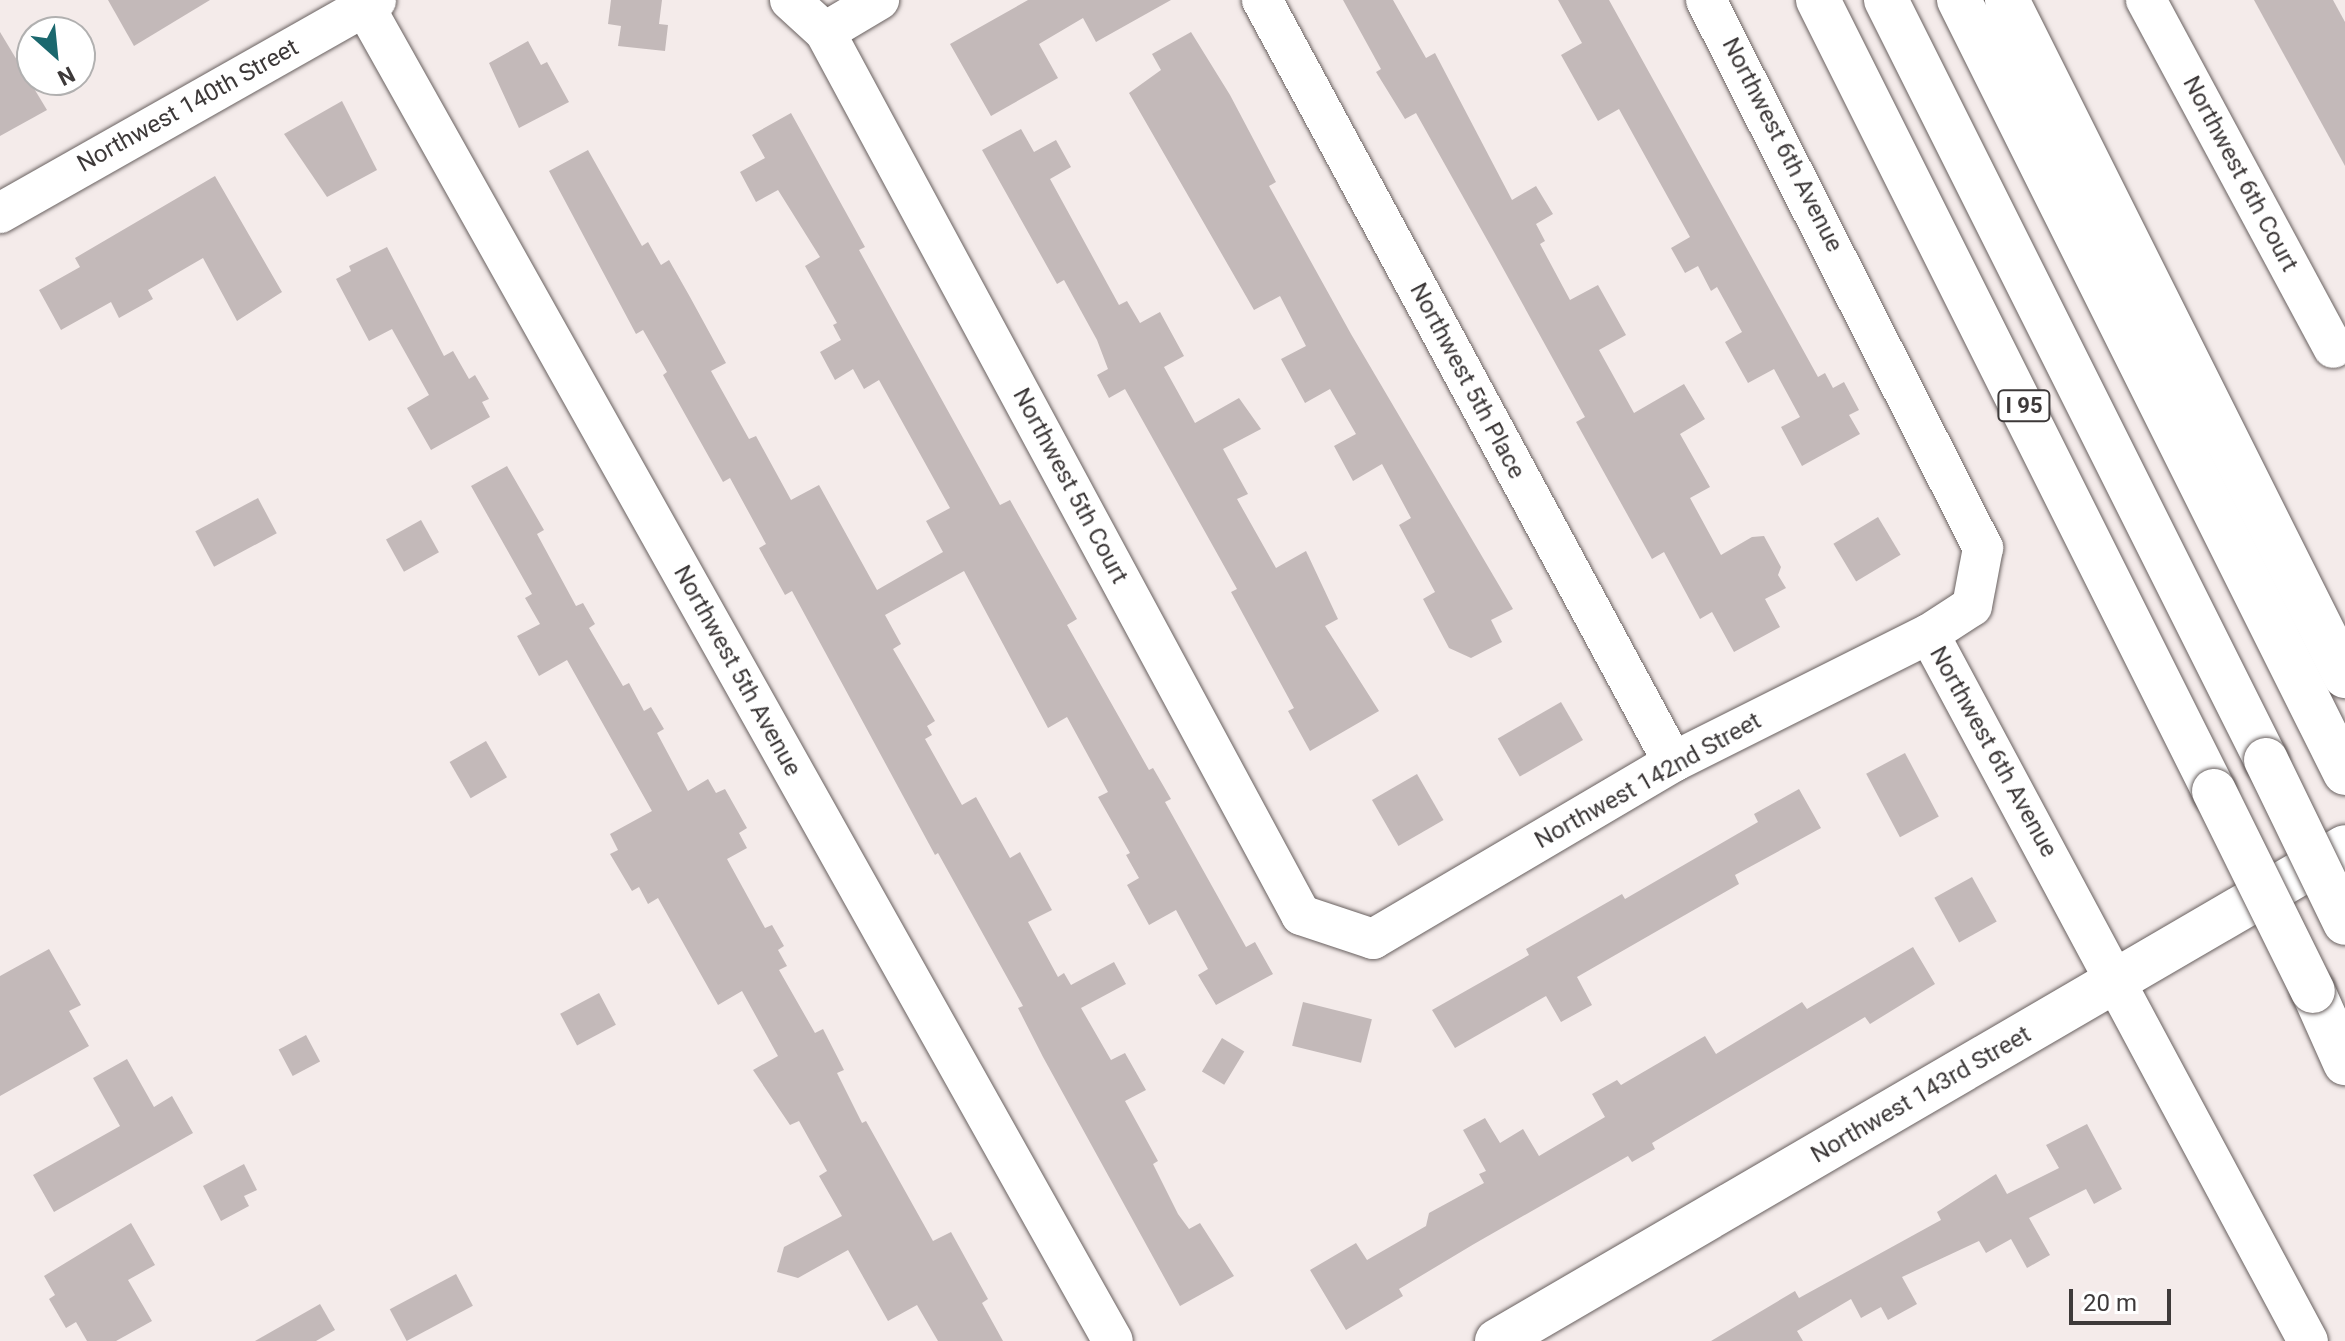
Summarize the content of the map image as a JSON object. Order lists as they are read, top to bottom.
{
  "streets": {
    "main road": ["I 95", "Northwest 143rd Street"],
    "street": [
      "Northwest 140th Street",
      "Northwest 6th Avenue",
      "Northwest 6th Court",
      "Northwest 5th Place",
      "Northwest 5th Court",
      "Northwest 5th Avenue",
      "Northwest 142nd Street"
    ]
  },
  "crossings": [
    ["Northwest 140th Street", "Northwest 5th Avenue"],
    ["Northwest 6th Avenue", "Northwest 142nd Street"],
    ["Northwest 6th Avenue", "Northwest 143rd Street"],
    ["Northwest 5th Place", "Northwest 142nd Street"],
    ["Northwest 5th Court", "Northwest 142nd Street"]
  ],
  "scale_bar": "20 m",
  "north": "bottom right"
}
